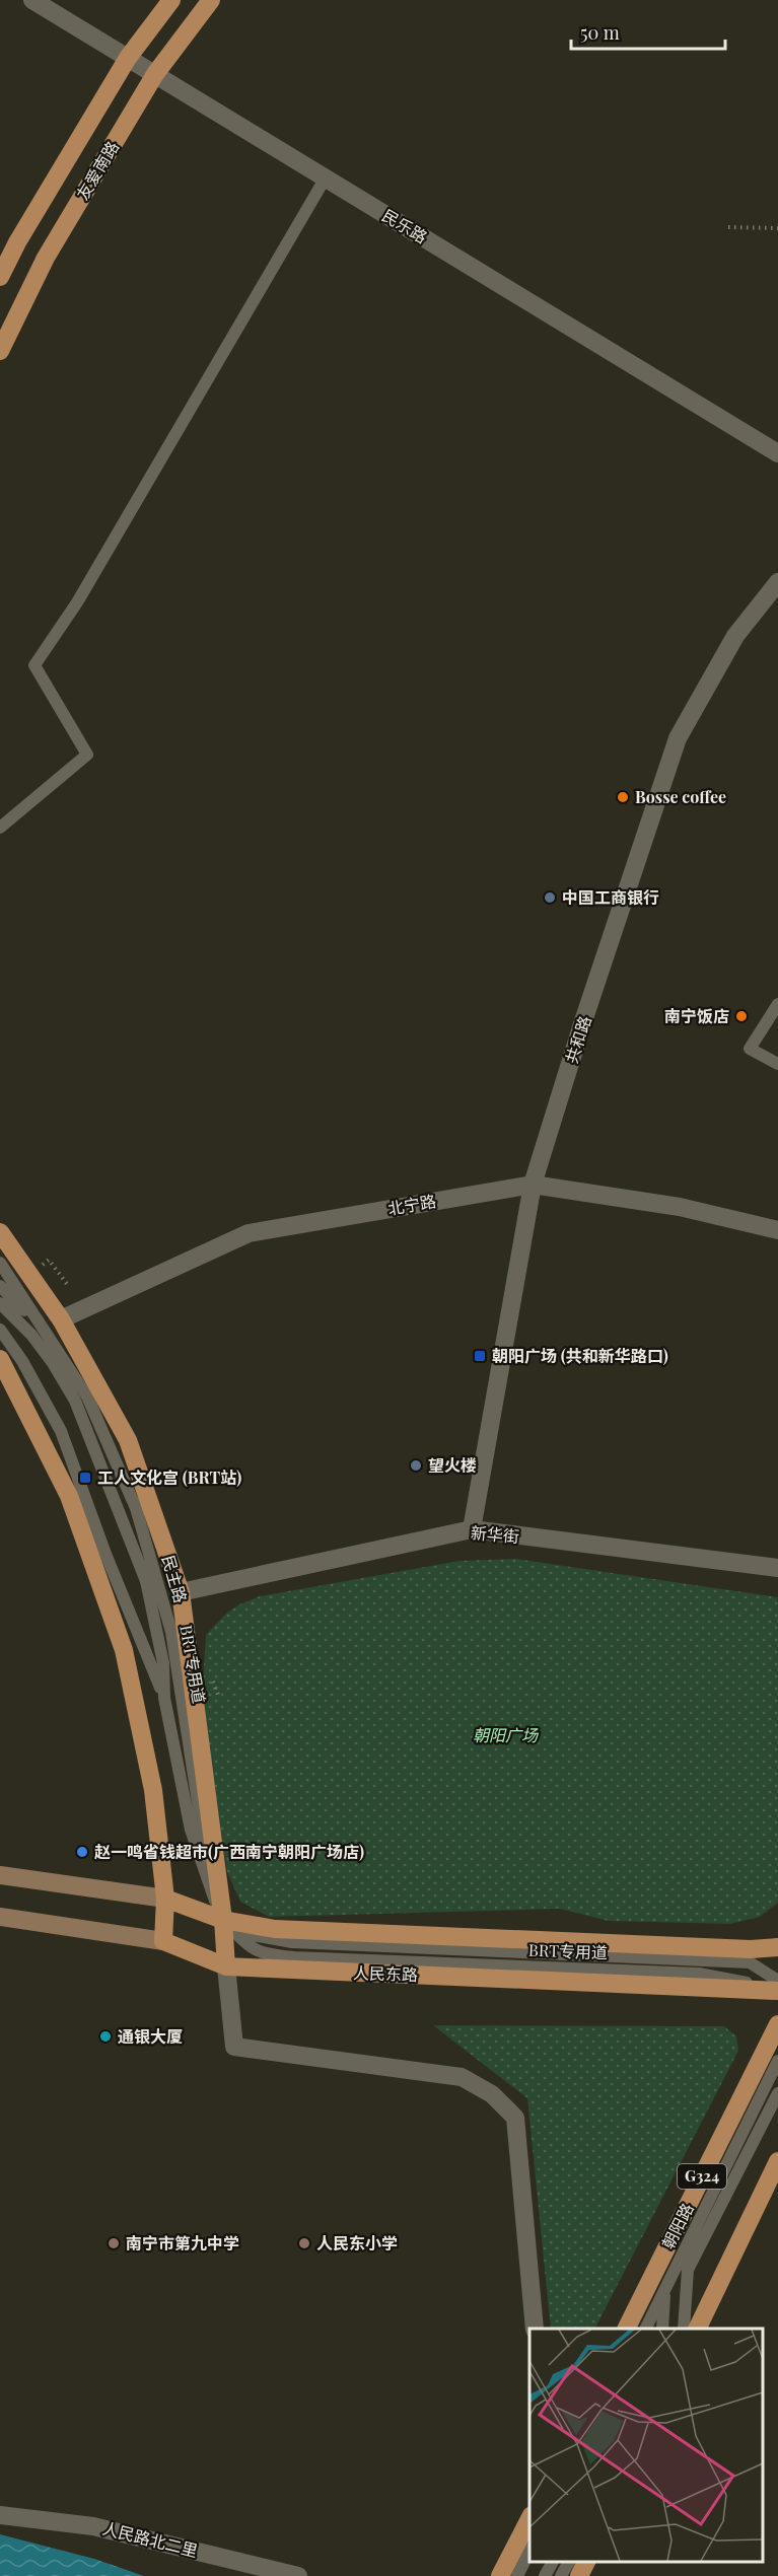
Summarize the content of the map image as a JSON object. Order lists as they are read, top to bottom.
{
  "streets": {
    "main road": [
      "友爱南路",
      "民主路",
      "人民东路",
      "G324",
      "朝阳路"
    ],
    "street": [
      "民乐路",
      "共和路",
      "北宁路",
      "新华街",
      "人民路北二里"
    ],
    "lane": ["BRT专用道"]
  },
  "crossings": [
    ["友爱南路", "民乐路"],
    ["共和路", "北宁路"],
    ["共和路", "新华街"],
    ["北宁路", "民主路"],
    ["新华街", "民主路"],
    ["民主路", "BRT专用道"],
    ["民主路", "人民东路"],
    ["BRT专用道", "人民东路"]
  ],
  "parks": ["朝阳广场"],
  "places": {
    "other": [
      "Bosse coffee",
      "中国工商银行",
      "南宁饭店",
      "望火楼",
      "赵一鸣省钱超市(广西南宁朝阳广场店)",
      "通银大厦",
      "南宁市第九中学",
      "人民东小学"
    ],
    "transit": ["朝阳广场 (共和新华路口)", "工人文化宫 (BRT站)"]
  },
  "scale_bar": "50 m"
}
